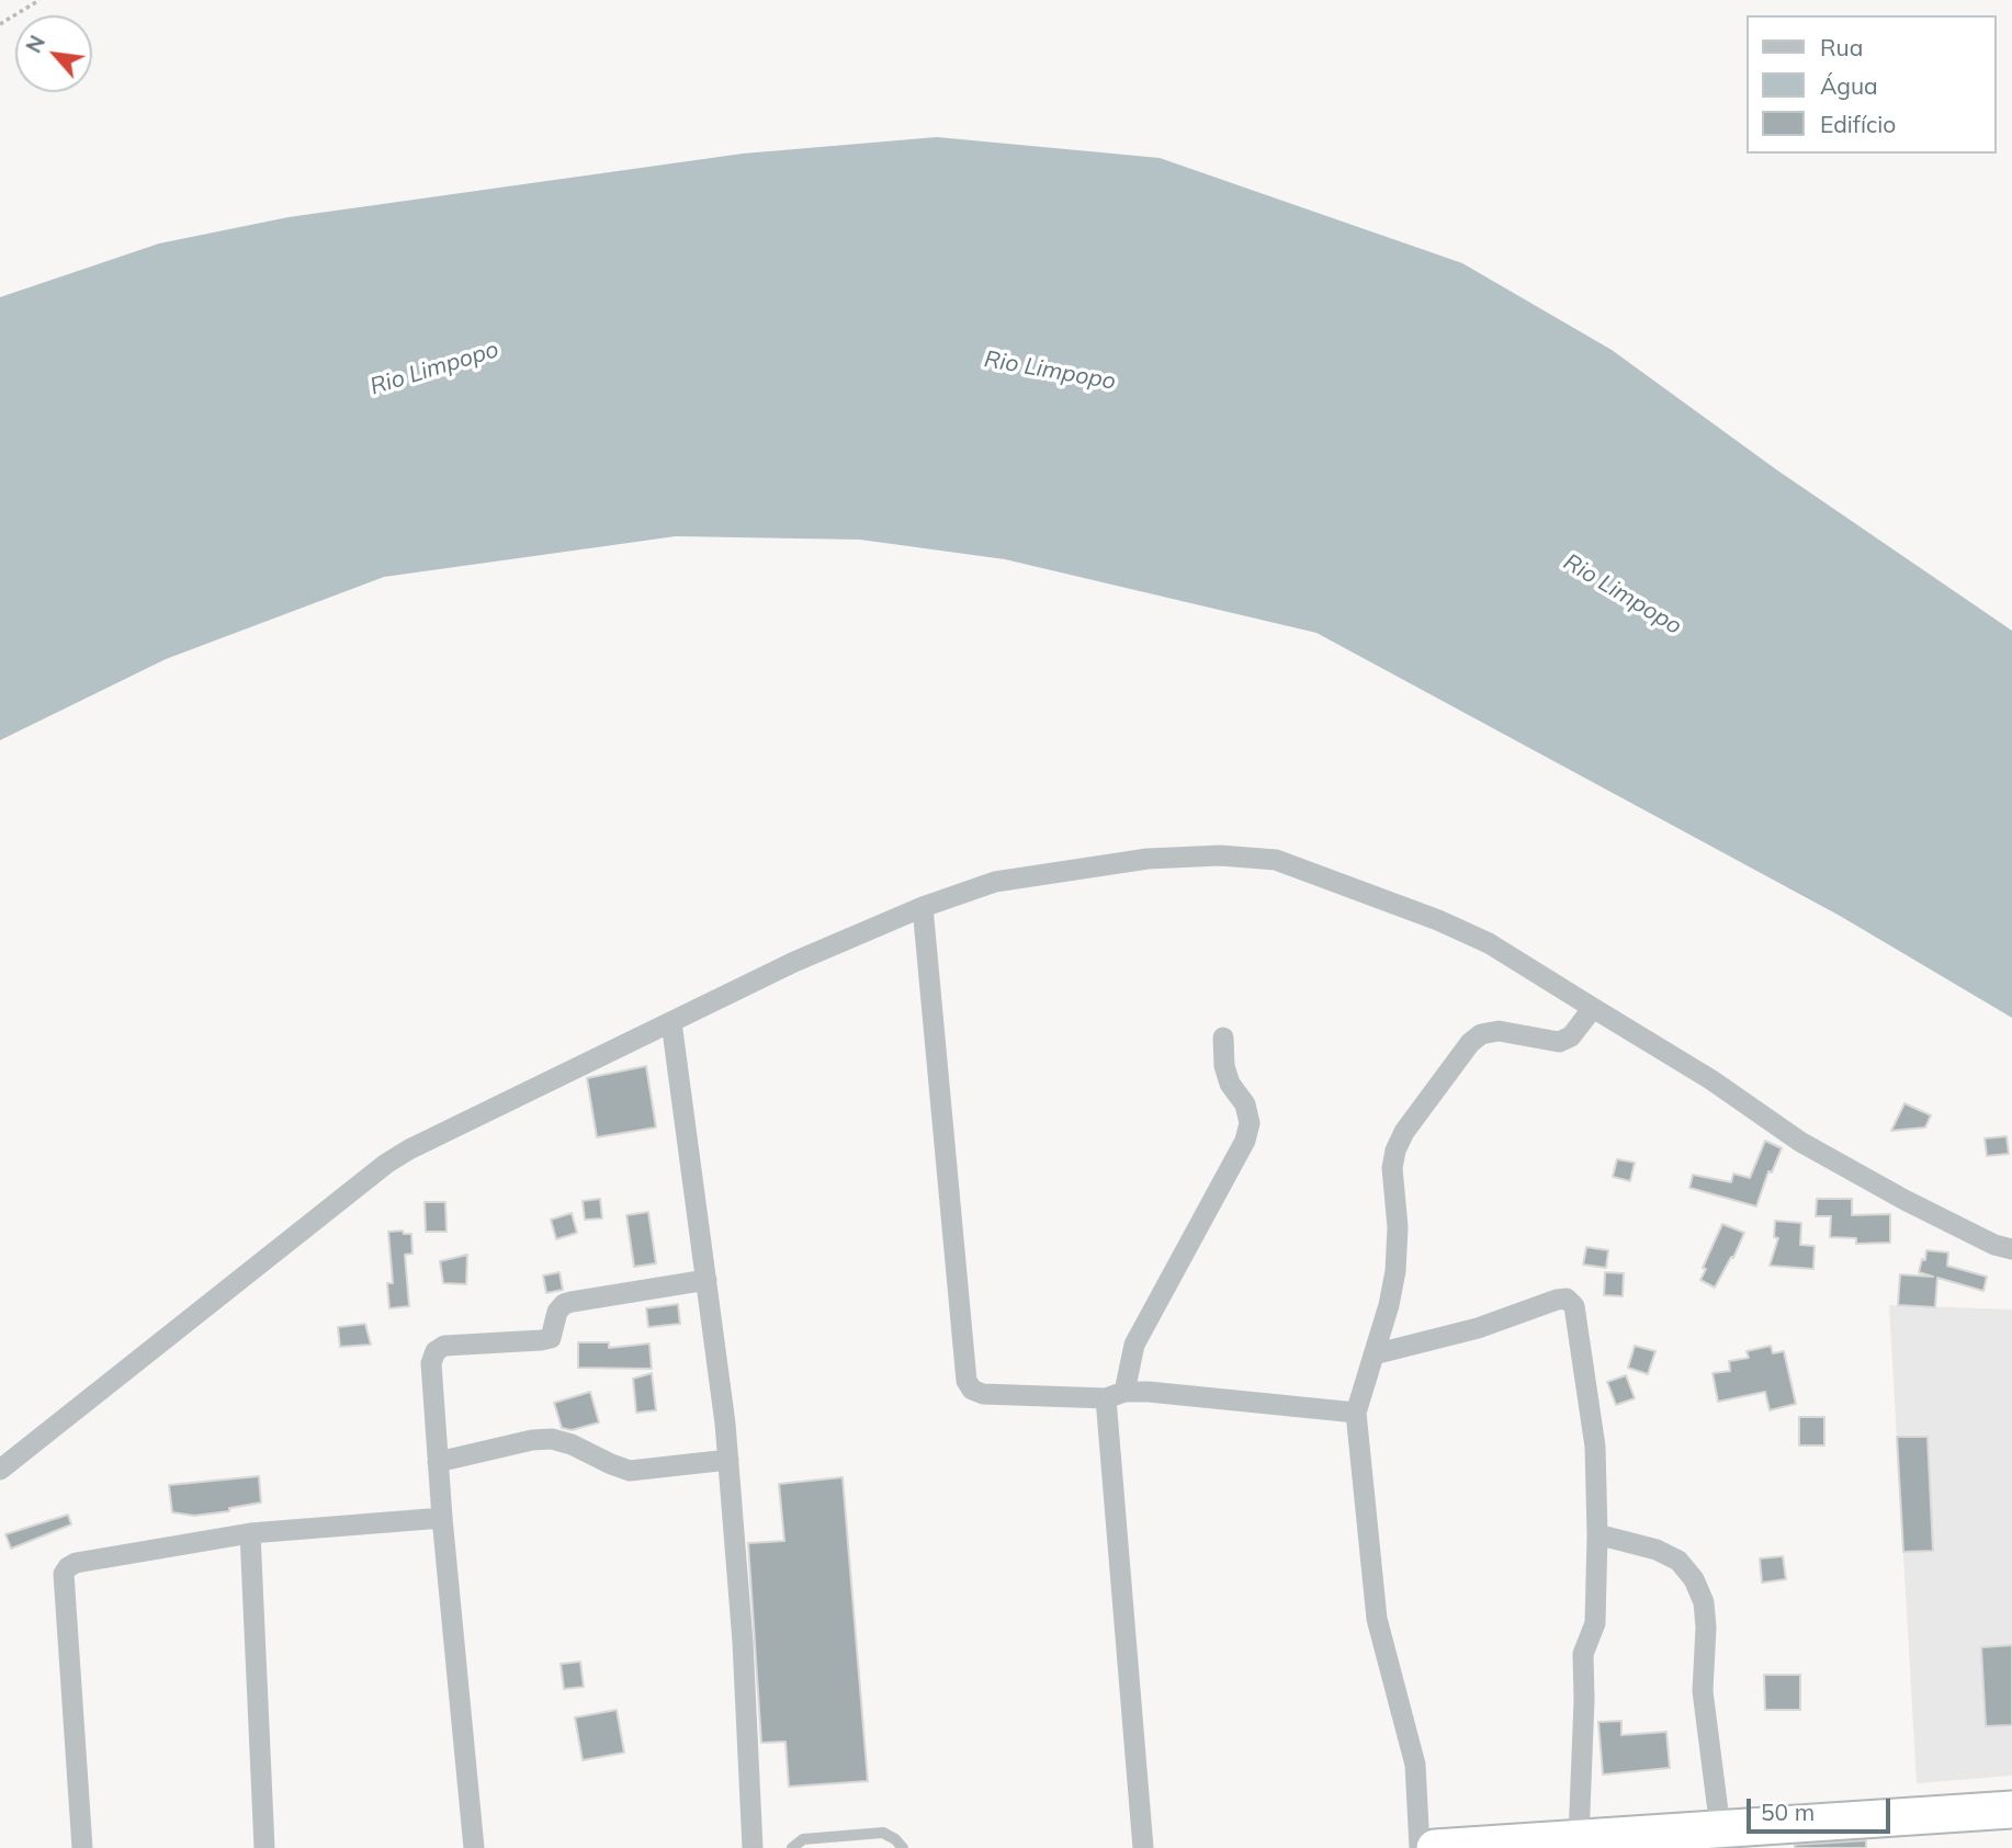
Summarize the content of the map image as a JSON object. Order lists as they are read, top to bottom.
{
  "water": ["Rio Limpopo"],
  "legend": ["Rua", "Água", "Edifício"],
  "scale_bar": "50 m",
  "north": "top left"
}
